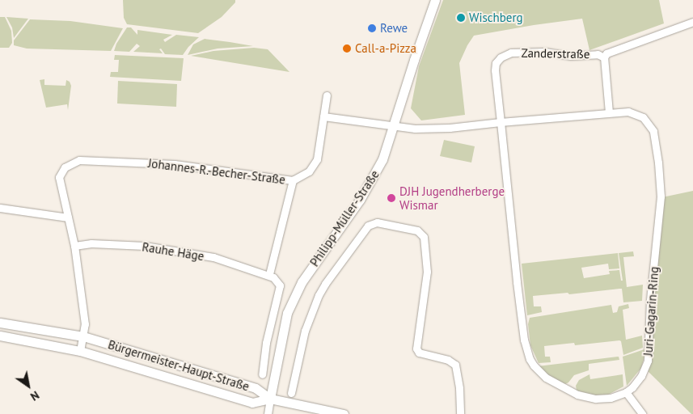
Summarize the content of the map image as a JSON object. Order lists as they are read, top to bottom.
{
  "streets": {
    "street": [
      "Zanderstraße",
      "Johannes-R.-Becher-Straße",
      "Philipp-Müller-Straße",
      "Rauhe Häge",
      "Juri-Gagarin-Ring",
      "Bürgermeister-Haupt-Straße"
    ]
  },
  "crossings": [
    ["Zanderstraße", "Juri-Gagarin-Ring"],
    ["Johannes-R.-Becher-Straße", "Rauhe Häge"],
    ["Johannes-R.-Becher-Straße", "Bürgermeister-Haupt-Straße"],
    ["Philipp-Müller-Straße", "Juri-Gagarin-Ring"],
    ["Philipp-Müller-Straße", "Bürgermeister-Haupt-Straße"]
  ],
  "places": [
    "Wischberg",
    "Rewe",
    "Call-a-Pizza",
    "DJH Jugendherberge Wismar"
  ],
  "north": "bottom right"
}
